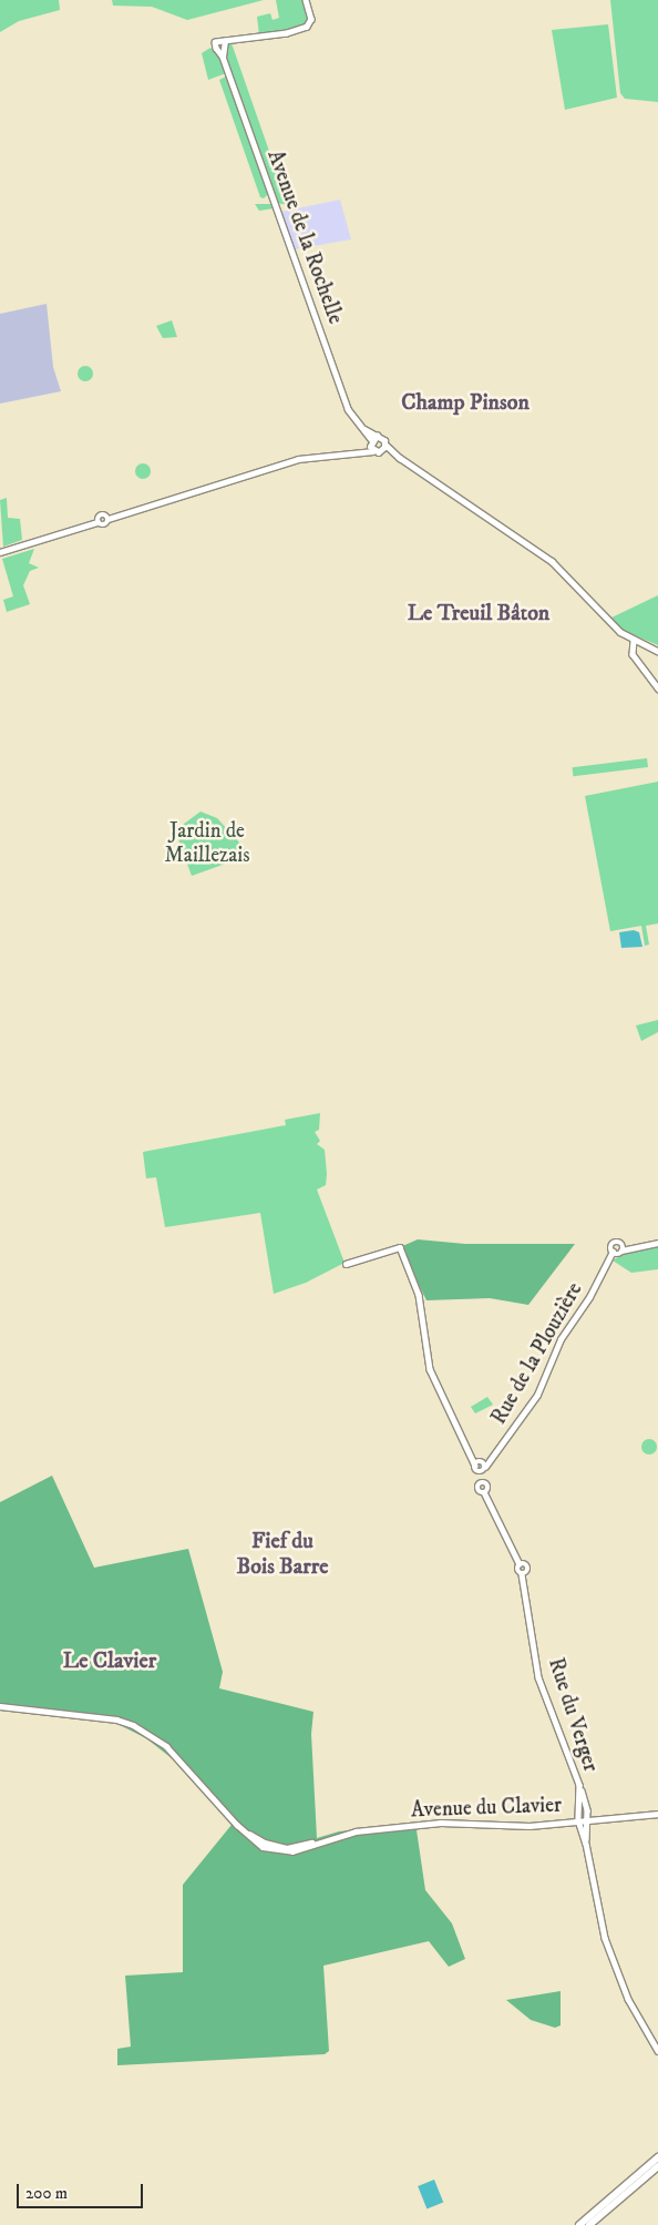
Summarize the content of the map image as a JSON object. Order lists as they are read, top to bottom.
{
  "streets": {
    "street": [
      "Avenue de la Rochelle",
      "Rue de la Plouzière",
      "Rue du Verger",
      "Avenue du Clavier"
    ]
  },
  "crossings": [
    ["Rue du Verger", "Avenue du Clavier"]
  ],
  "districts": [
    "Champ Pinson",
    "Le Treuil Bâton",
    "Fief du Bois Barre",
    "Le Clavier"
  ],
  "parks": ["Jardin de Maillezais"],
  "scale_bar": "200 m"
}
